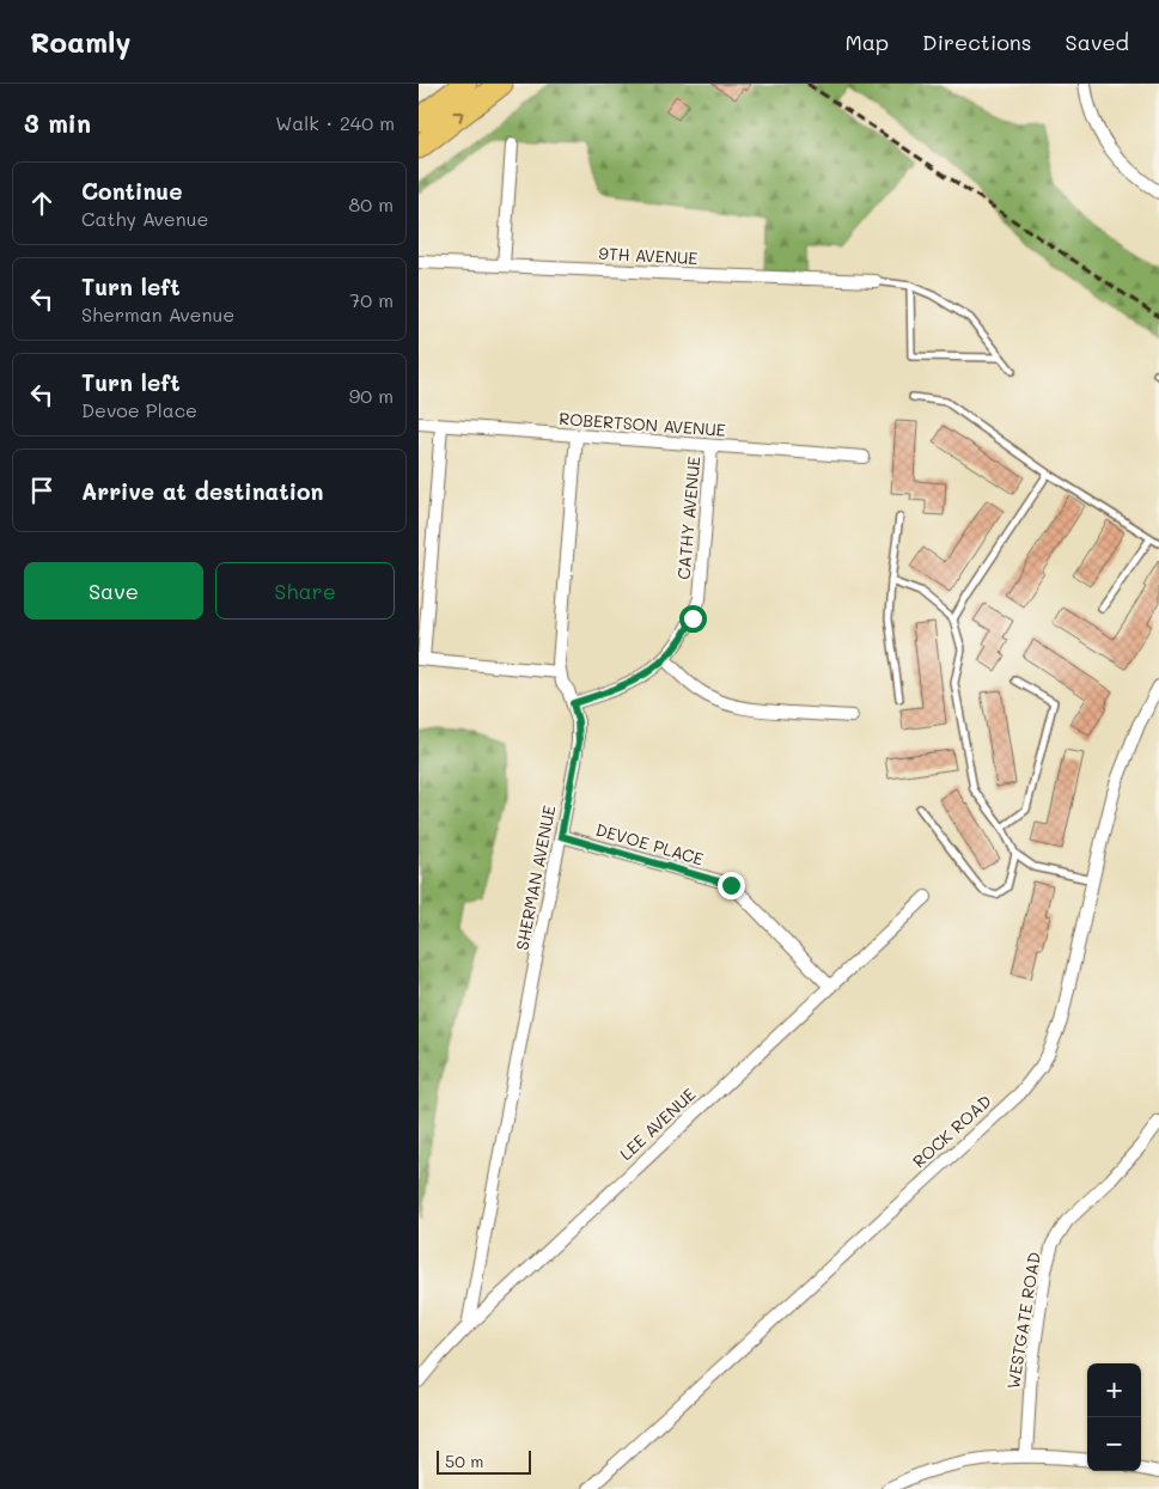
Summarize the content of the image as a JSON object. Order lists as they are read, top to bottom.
{
  "streets": {
    "street": [
      "9TH AVENUE",
      "ROBERTSON AVENUE",
      "CATHY AVENUE",
      "DEVOE PLACE",
      "SHERMAN AVENUE",
      "LEE AVENUE",
      "ROCK ROAD",
      "WESTGATE ROAD"
    ]
  },
  "crossings": [
    ["ROBERTSON AVENUE", "CATHY AVENUE"],
    ["ROBERTSON AVENUE", "SHERMAN AVENUE"],
    ["CATHY AVENUE", "SHERMAN AVENUE"],
    ["DEVOE PLACE", "SHERMAN AVENUE"],
    ["DEVOE PLACE", "LEE AVENUE"],
    ["SHERMAN AVENUE", "LEE AVENUE"]
  ],
  "scale_bar": "50 m",
  "page": {
    "header": "Roamly",
    "nav": ["Map", "Directions", "Saved"],
    "heading": ["3 min", "Walk · 240 m"],
    "list": [
      ["Continue", "Cathy Avenue", "80 m"],
      ["Turn left", "Sherman Avenue", "70 m"],
      ["Turn left", "Devoe Place", "90 m"],
      "Arrive at destination"
    ],
    "buttons": ["Save", "Share"],
    "map_buttons": ["+", "−"],
    "scale": "50 m"
  }
}
